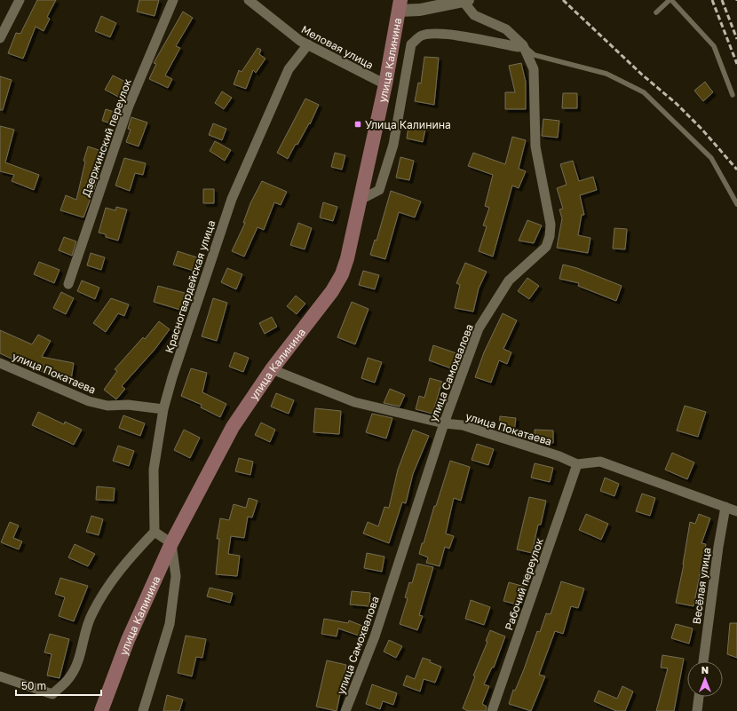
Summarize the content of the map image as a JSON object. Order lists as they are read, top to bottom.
{
  "streets": {
    "main road": ["улица Калинина"],
    "street": [
      "Меловая улица",
      "Дзержинский переулок",
      "Красногвардейская улица",
      "улица Покатаева",
      "улица Самохвалова",
      "Рабочий переулок",
      "Весёлая улица"
    ]
  },
  "crossings": [
    ["Меловая улица", "улица Калинина"],
    ["Меловая улица", "Красногвардейская улица"],
    ["улица Калинина", "улица Покатаева"],
    ["Красногвардейская улица", "улица Покатаева"],
    ["улица Покатаева", "улица Самохвалова"],
    ["улица Покатаева", "Рабочий переулок"]
  ],
  "places": {
    "transit": ["Улица Калинина"]
  },
  "scale_bar": "50 m",
  "north": "top"
}
